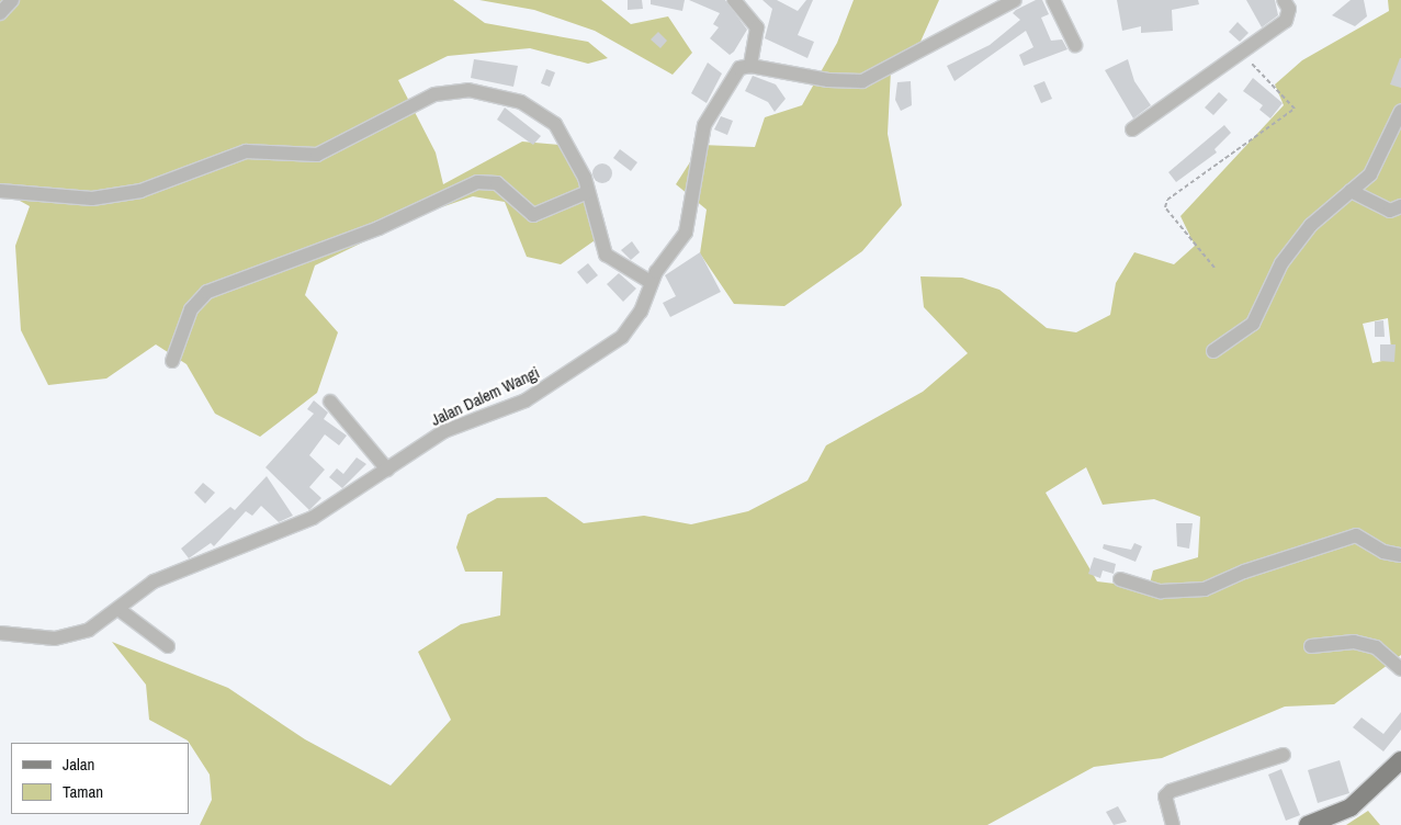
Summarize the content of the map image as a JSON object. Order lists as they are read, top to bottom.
{
  "streets": {
    "street": ["Jalan Dalem Wangi"]
  },
  "legend": ["Jalan", "Taman"]
}
